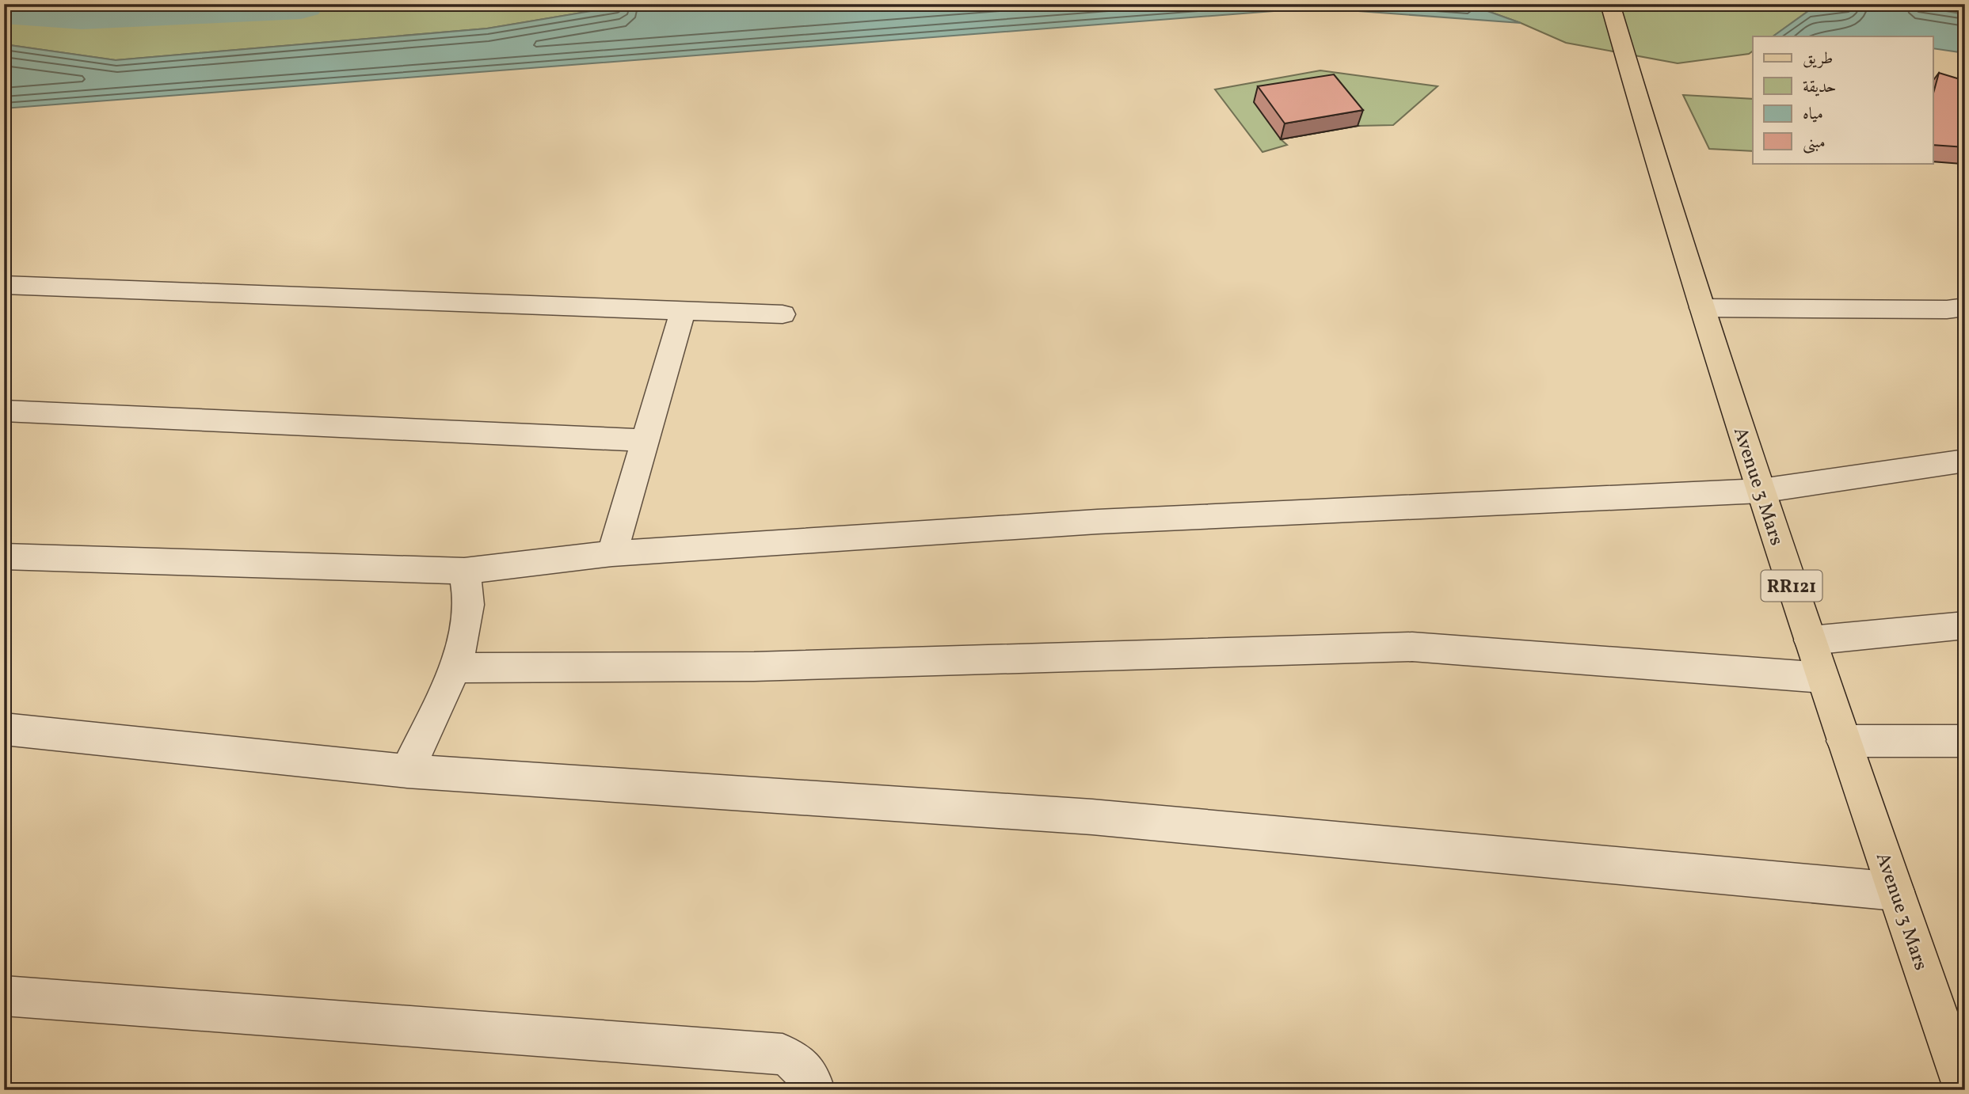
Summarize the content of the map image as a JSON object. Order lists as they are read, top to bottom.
{
  "streets": {
    "main road": ["Avenue 3 Mars", "RR121"]
  },
  "legend": [
    "طريق",
    "حديقة",
    "مياه",
    "مبنى"
  ]
}
